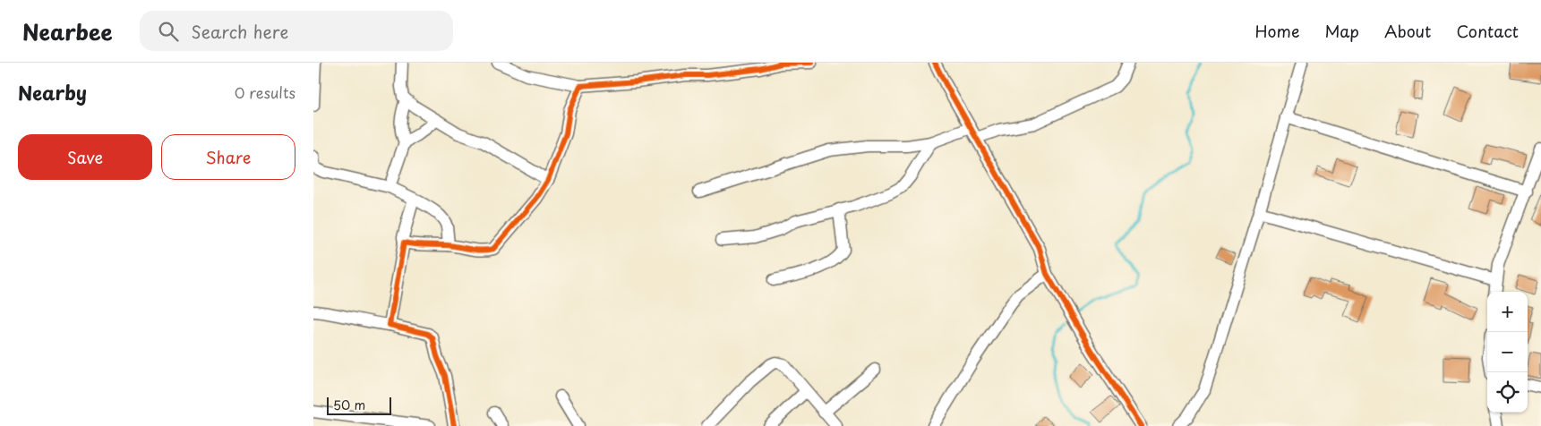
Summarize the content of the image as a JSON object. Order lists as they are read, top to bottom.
{
  "scale_bar": "50 m",
  "page": {
    "header": "Nearbee",
    "search": "Search here",
    "nav": [
      "Home",
      "Map",
      "About",
      "Contact"
    ],
    "heading": ["Nearby", "0 results"],
    "buttons": ["Save", "Share"],
    "map_buttons": ["+", "−"],
    "scale": "50 m"
  }
}
